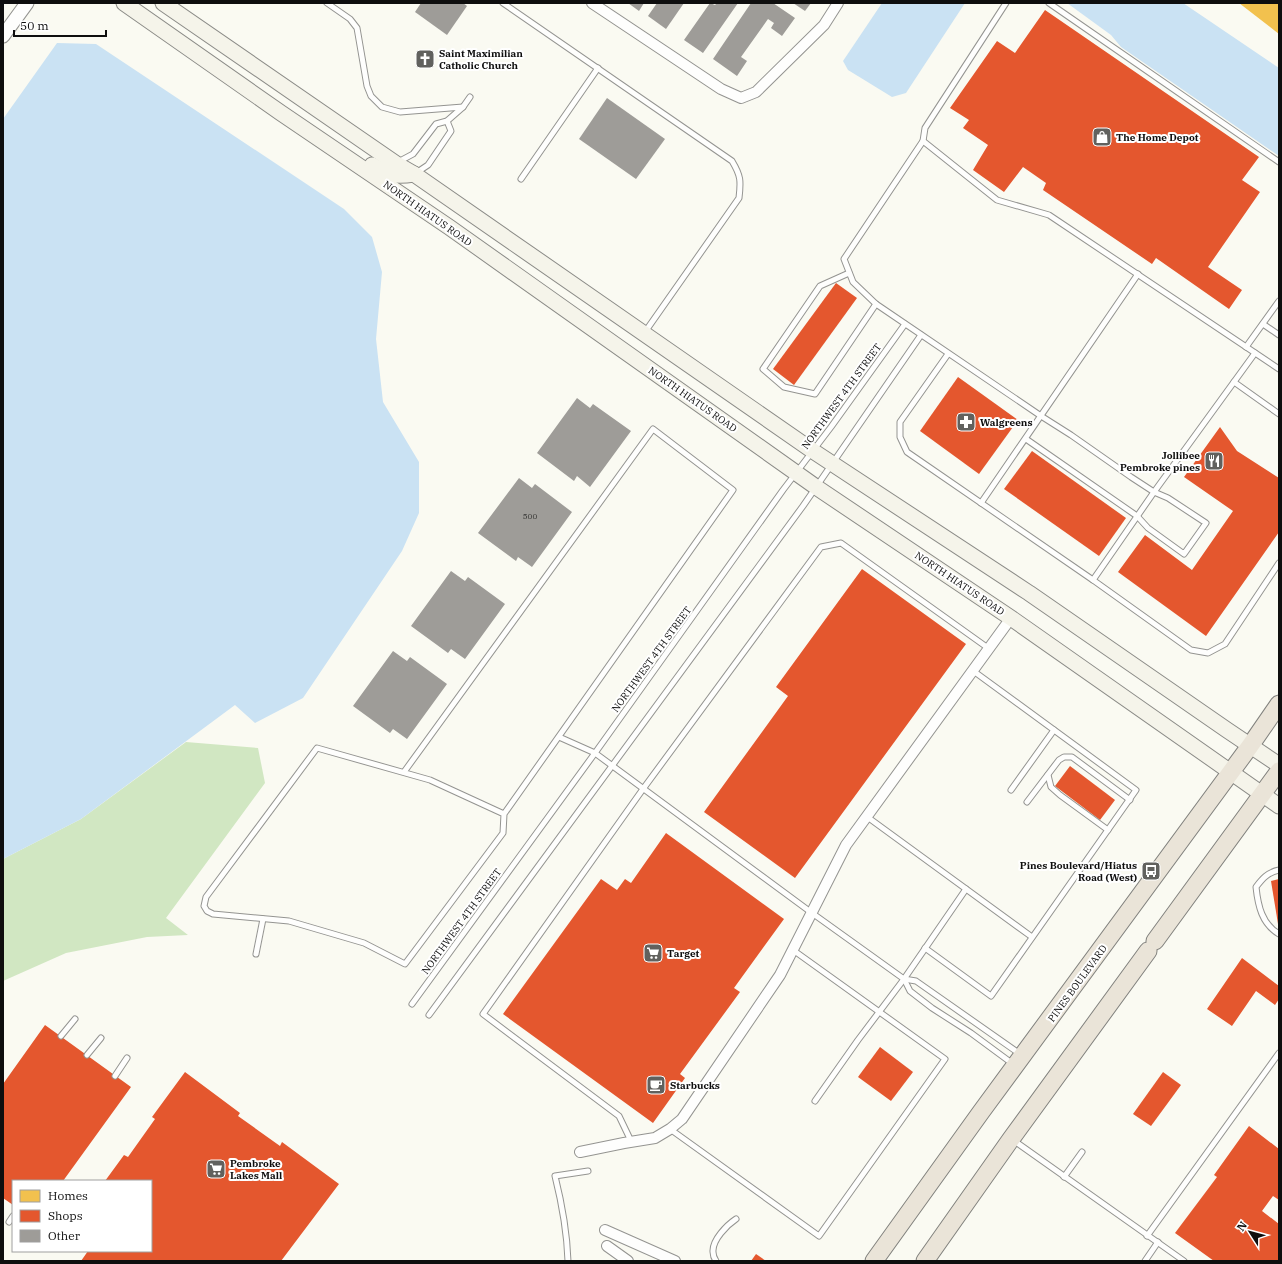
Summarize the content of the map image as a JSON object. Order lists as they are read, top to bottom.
{
  "streets": {
    "highway": ["PINES BOULEVARD"],
    "main road": ["NORTH HIATUS ROAD"],
    "lane": ["NORTHWEST 4TH STREET"]
  },
  "crossings": [
    ["NORTH HIATUS ROAD", "NORTHWEST 4TH STREET"],
    ["NORTH HIATUS ROAD", "PINES BOULEVARD"]
  ],
  "places": {
    "church": ["Saint Maximilian Catholic Church"],
    "shop": ["The Home Depot"],
    "pharmacy": ["Walgreens"],
    "restaurant": ["Jollibee Pembroke pines"],
    "bus stop": ["Pines Boulevard/Hiatus Road (West)"],
    "supermarket": ["Target", "Pembroke Lakes Mall"],
    "cafe": ["Starbucks"]
  },
  "house_numbers": ["500"],
  "legend": ["Homes", "Shops", "Other"],
  "scale_bar": "50 m",
  "north": "top left"
}
